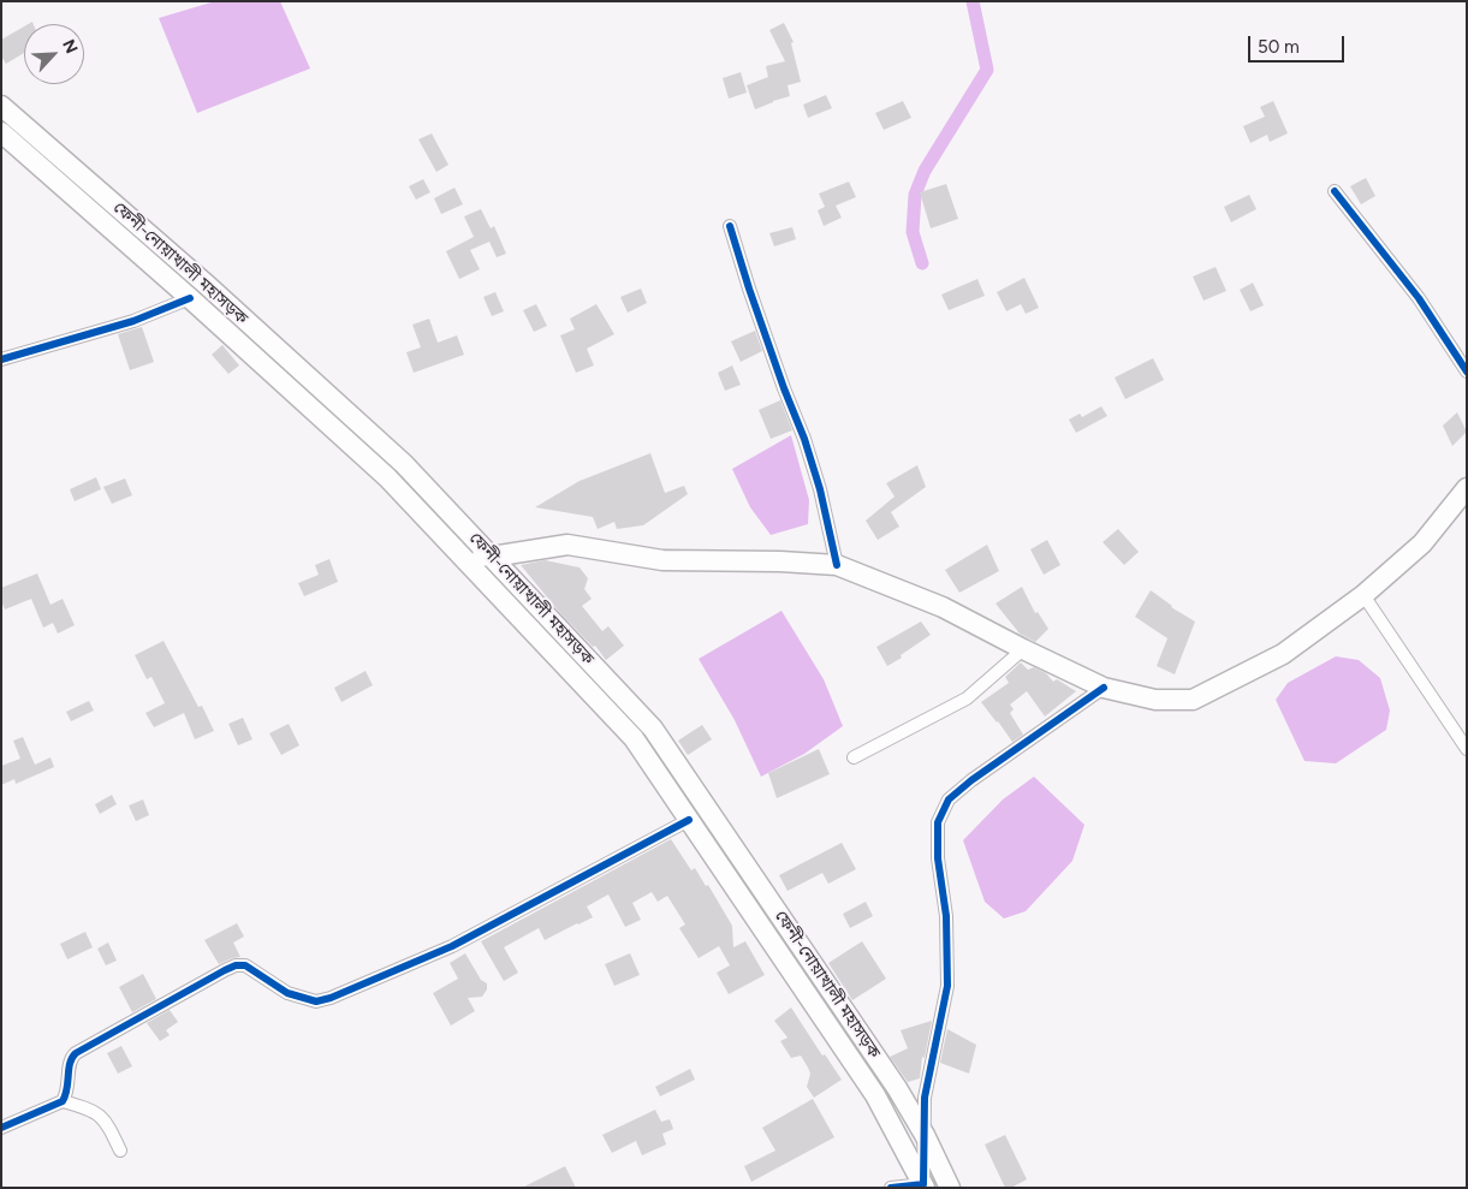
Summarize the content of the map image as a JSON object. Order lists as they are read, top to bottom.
{
  "streets": {
    "highway": ["ফেনী-নোয়াখালী মহাসড়ক"]
  },
  "scale_bar": "50 m",
  "north": "top right"
}
